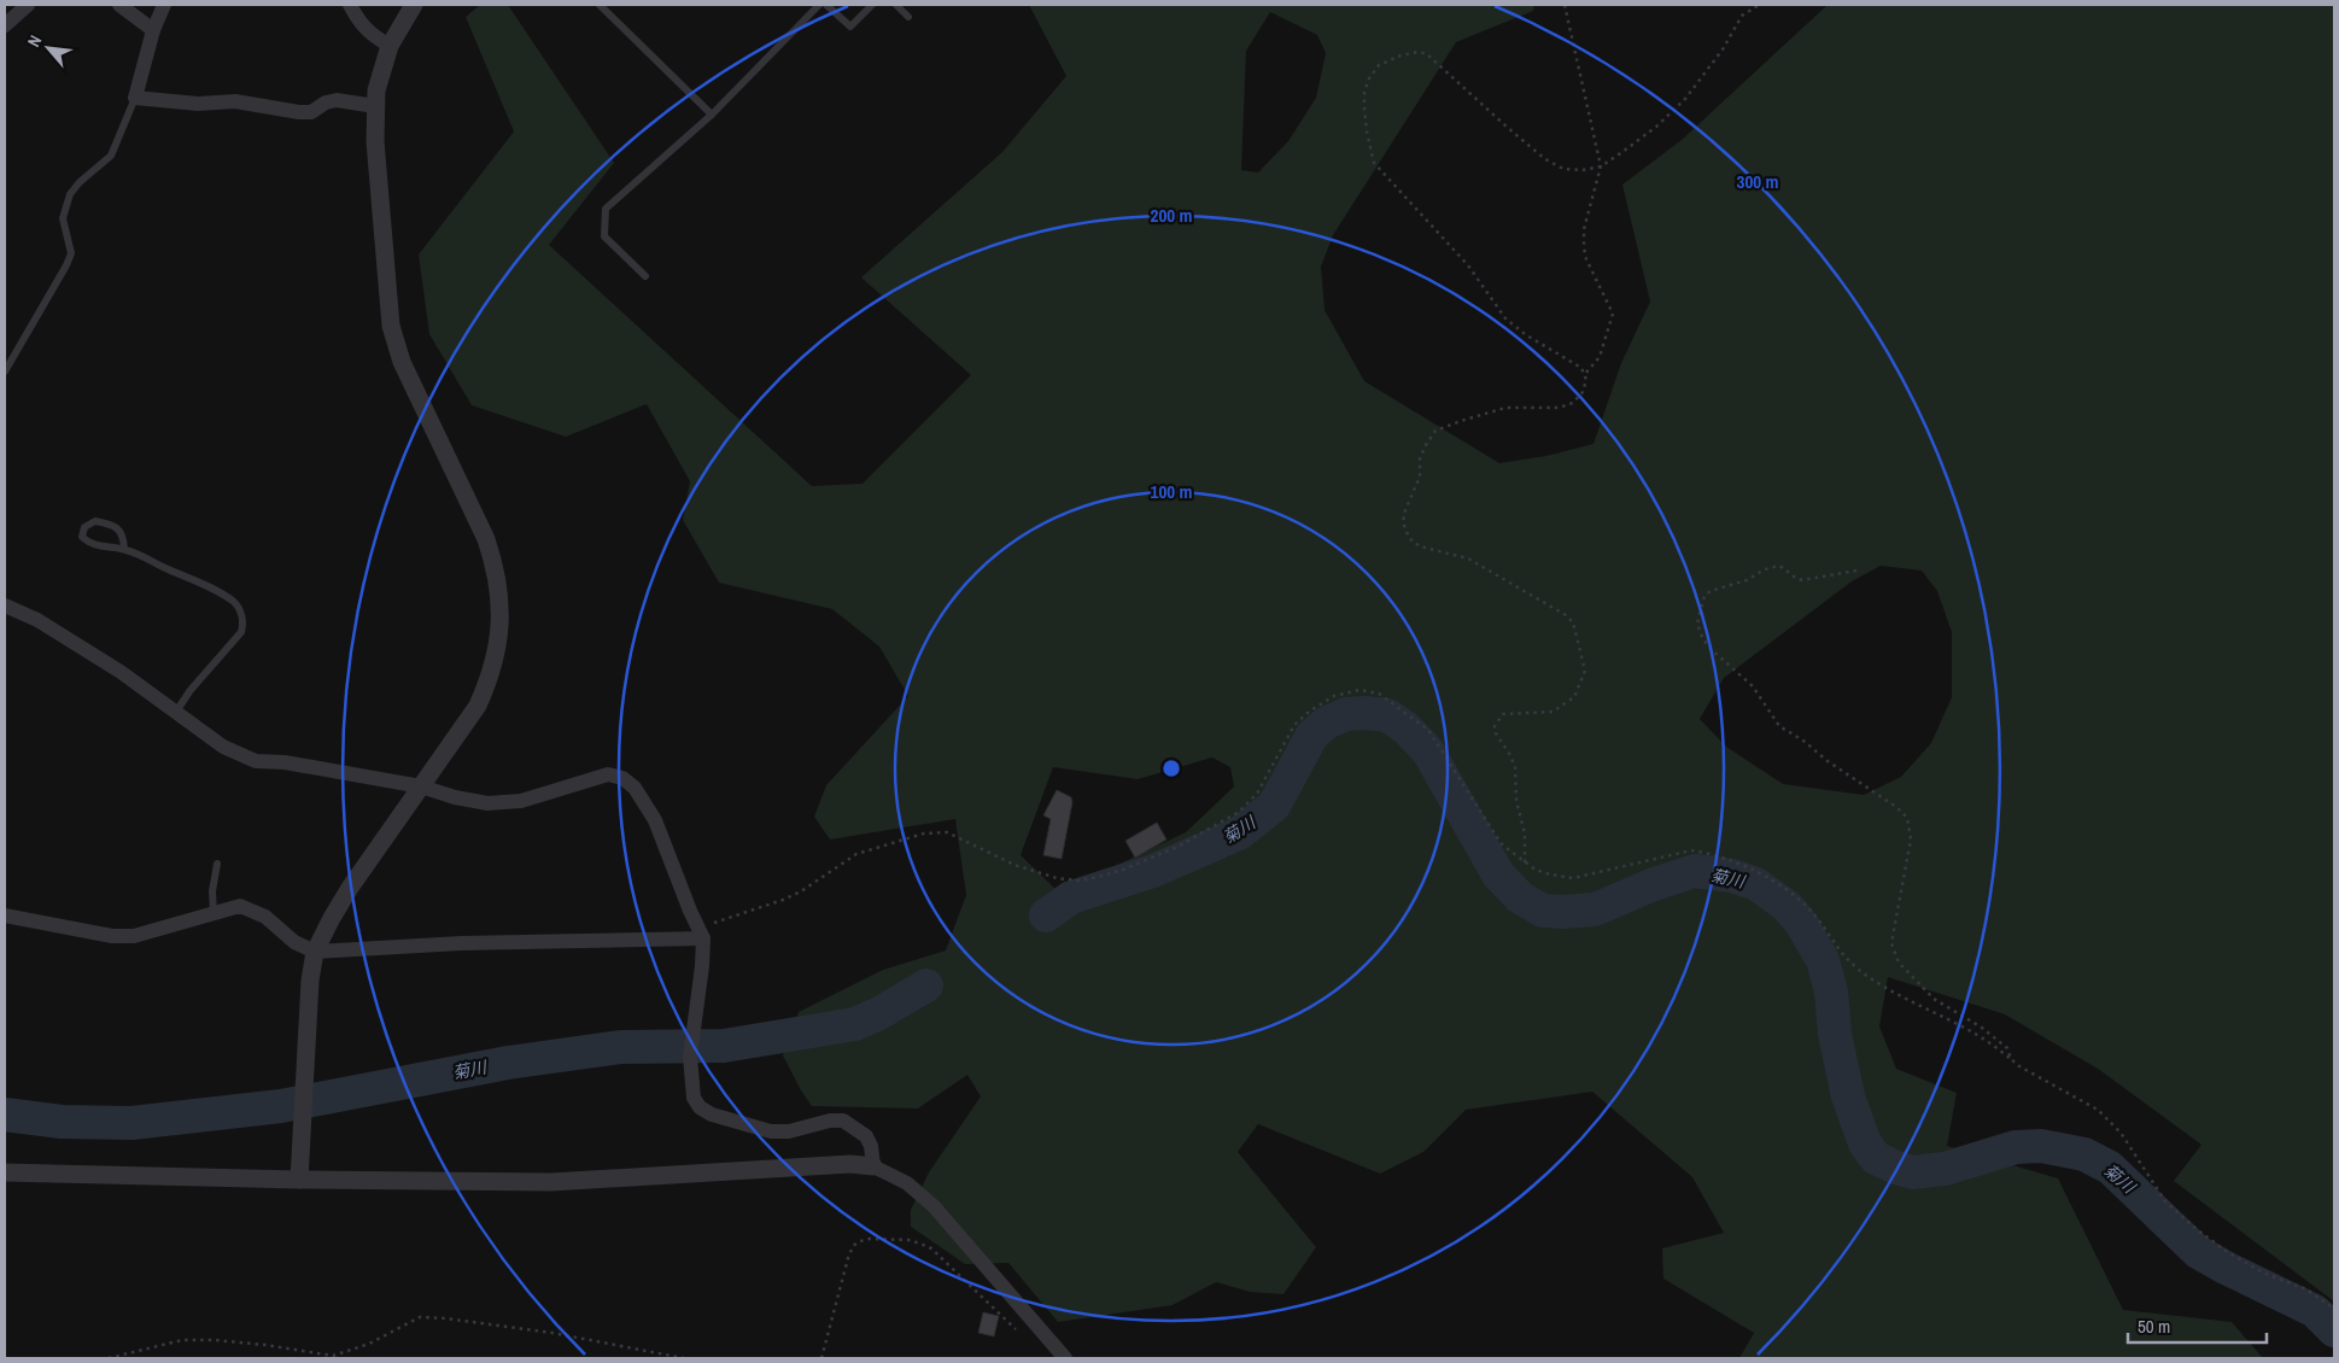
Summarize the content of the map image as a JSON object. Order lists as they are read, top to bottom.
{
  "water": ["菊川"],
  "scale_bar": "50 m",
  "north": "top left",
  "rings": ["300 m", "200 m", "100 m"]
}
